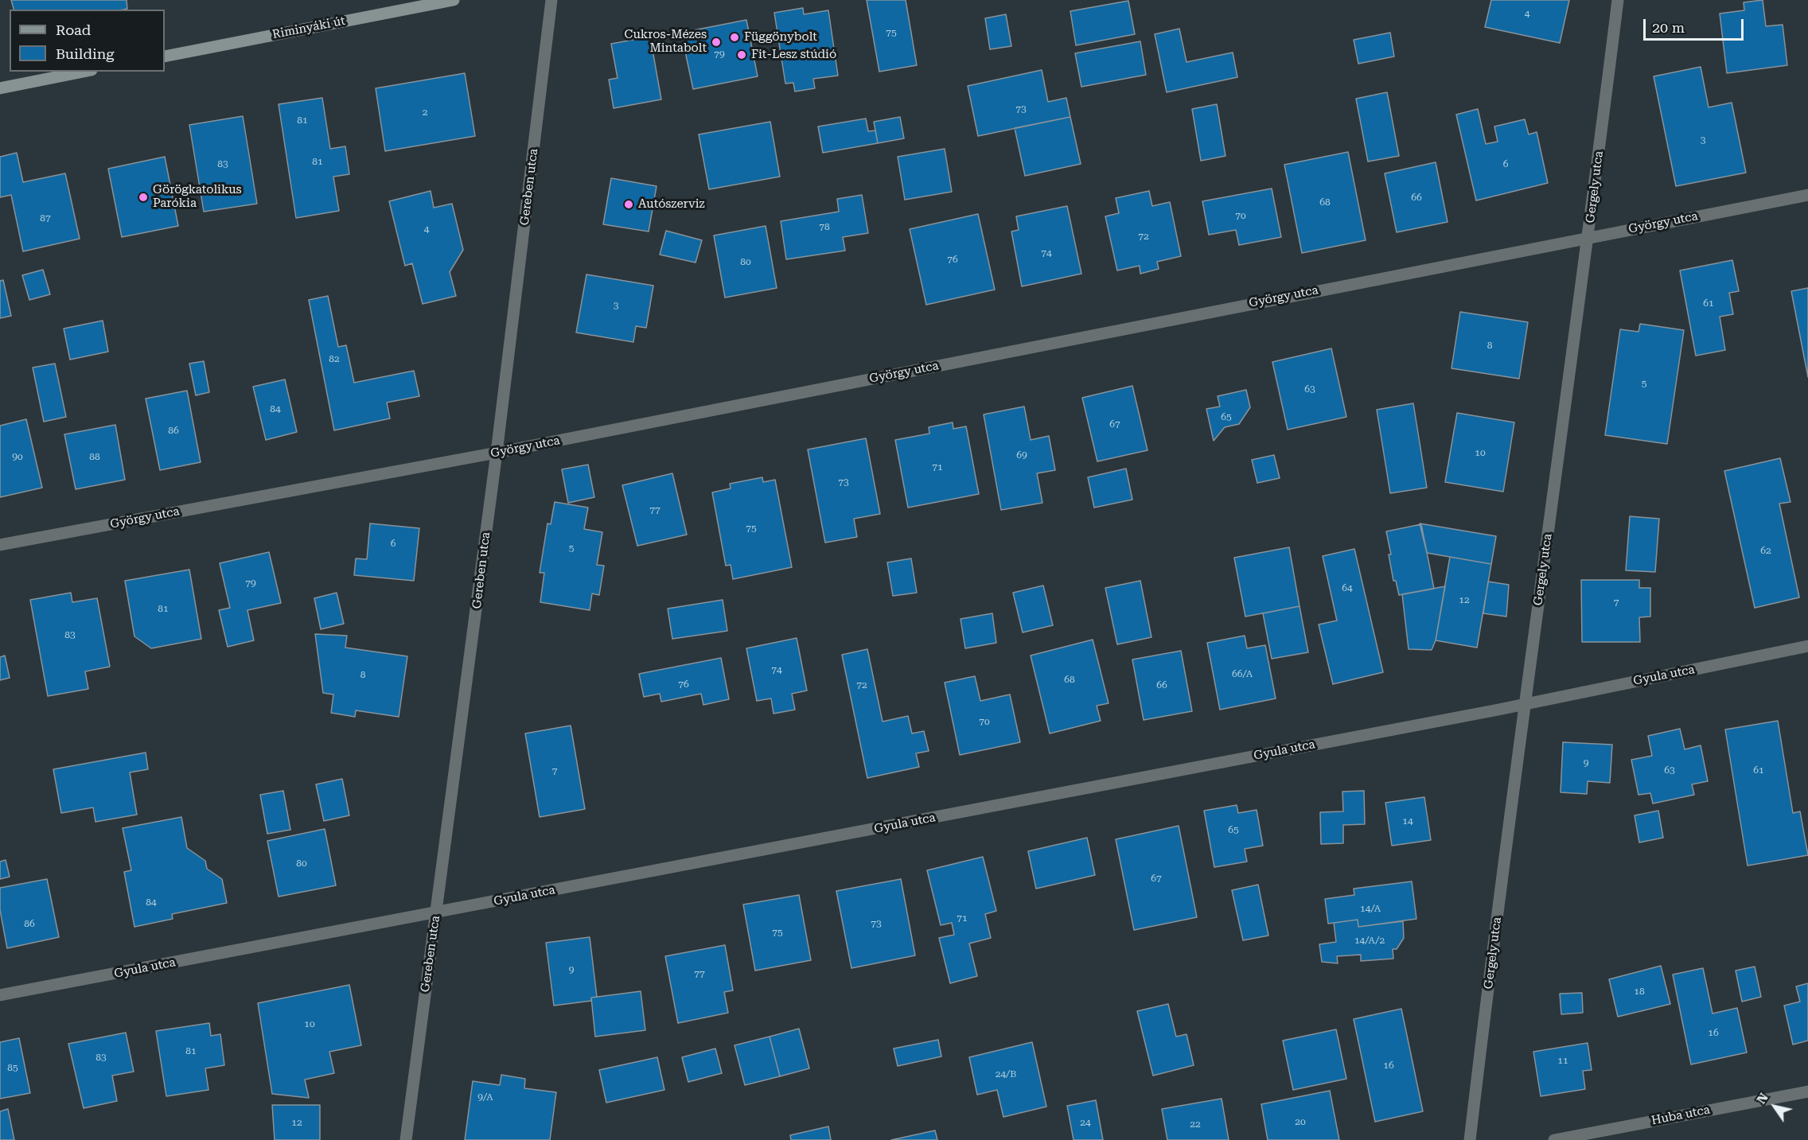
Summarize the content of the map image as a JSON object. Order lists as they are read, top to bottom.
{
  "streets": {
    "main road": ["Riminyáki út"],
    "street": [
      "Gereben utca",
      "Gergely utca",
      "György utca",
      "Gyula utca",
      "Huba utca"
    ]
  },
  "crossings": [
    ["Gereben utca", "György utca"],
    ["Gereben utca", "Gyula utca"],
    ["Gergely utca", "György utca"],
    ["Gergely utca", "Gyula utca"]
  ],
  "places": [
    "Függönybolt",
    "Cukros-Mézes Mintabolt",
    "Fit-Lesz stúdió",
    "Görögkatolikus Parókia",
    "Autószerviz"
  ],
  "house_numbers": [
    "4",
    "75",
    "79",
    "73",
    "2",
    "81",
    "3",
    "81",
    "83",
    "6",
    "66",
    "68",
    "70",
    "87",
    "78",
    "4",
    "72",
    "74",
    "76",
    "80",
    "61",
    "3",
    "8",
    "82",
    "5",
    "63",
    "84",
    "65",
    "67",
    "86",
    "10",
    "69",
    "90",
    "88",
    "71",
    "73",
    "77",
    "75",
    "6",
    "5",
    "62",
    "79",
    "64",
    "12",
    "7",
    "81",
    "83",
    "74",
    "66/A",
    "8",
    "68",
    "76",
    "72",
    "66",
    "70",
    "9",
    "63",
    "61",
    "7",
    "14",
    "65",
    "80",
    "67",
    "84",
    "14/A",
    "71",
    "86",
    "73",
    "75",
    "14/A/2",
    "9",
    "77",
    "18",
    "10",
    "16",
    "81",
    "83",
    "11",
    "16",
    "85",
    "24/B",
    "9/A",
    "20",
    "12",
    "24",
    "22"
  ],
  "legend": ["Road", "Building"],
  "scale_bar": "20 m",
  "north": "top left"
}
